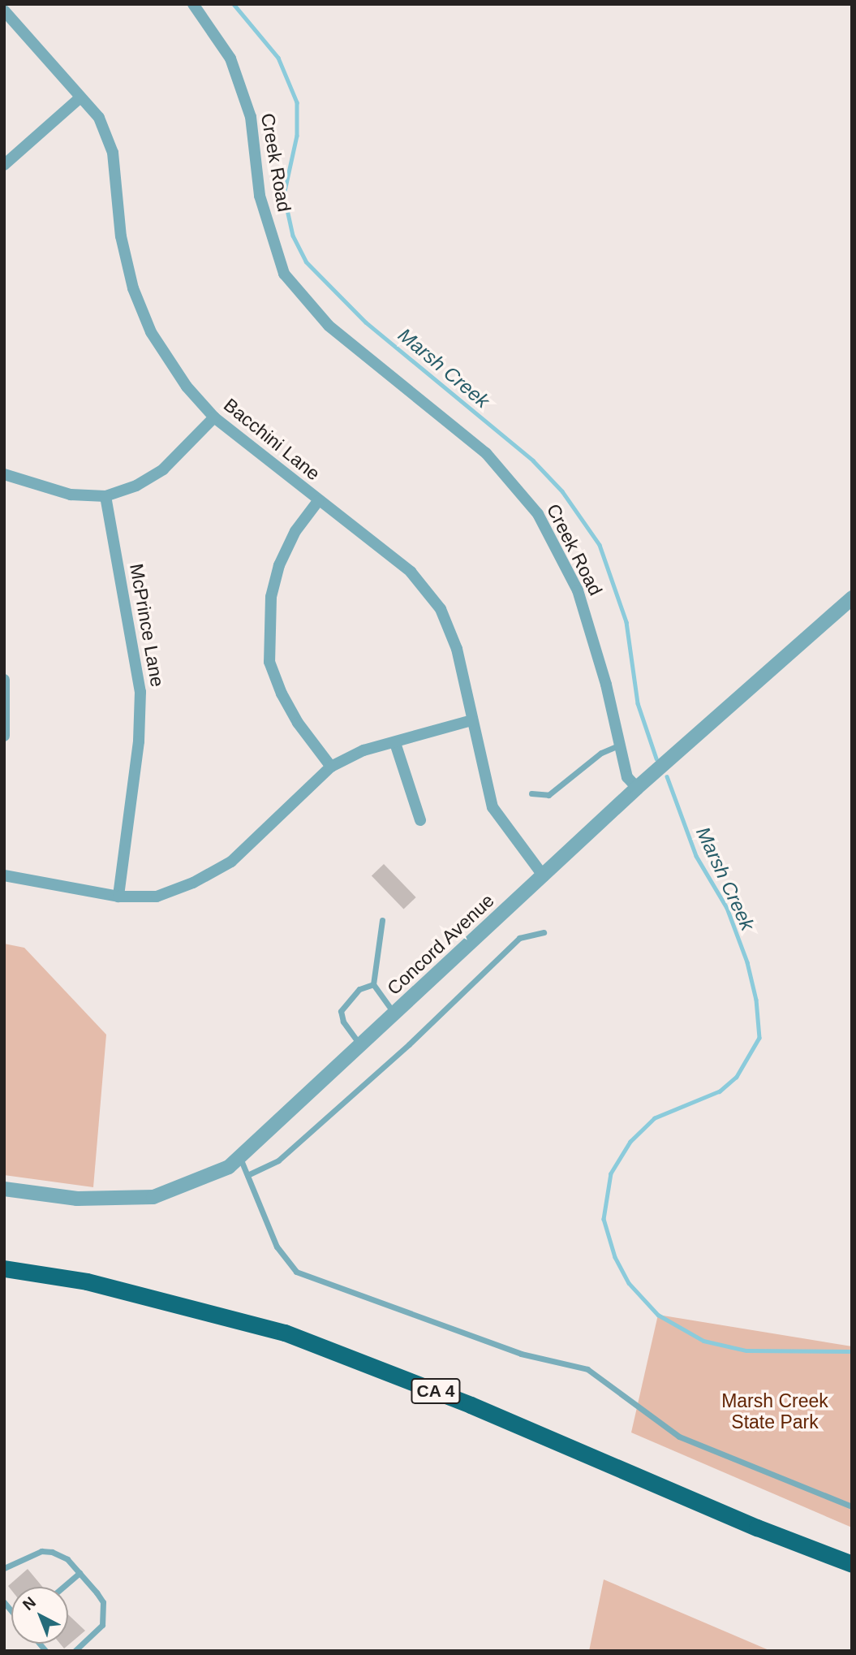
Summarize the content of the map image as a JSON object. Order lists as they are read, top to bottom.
{
  "streets": {
    "highway": ["CA 4"],
    "street": [
      "Creek Road",
      "Bacchini Lane",
      "McPrince Lane",
      "Concord Avenue"
    ]
  },
  "crossings": [
    ["Creek Road", "Concord Avenue"],
    ["Bacchini Lane", "Concord Avenue"]
  ],
  "water": ["Marsh Creek"],
  "parks": ["Marsh Creek State Park"],
  "north": "top left"
}
